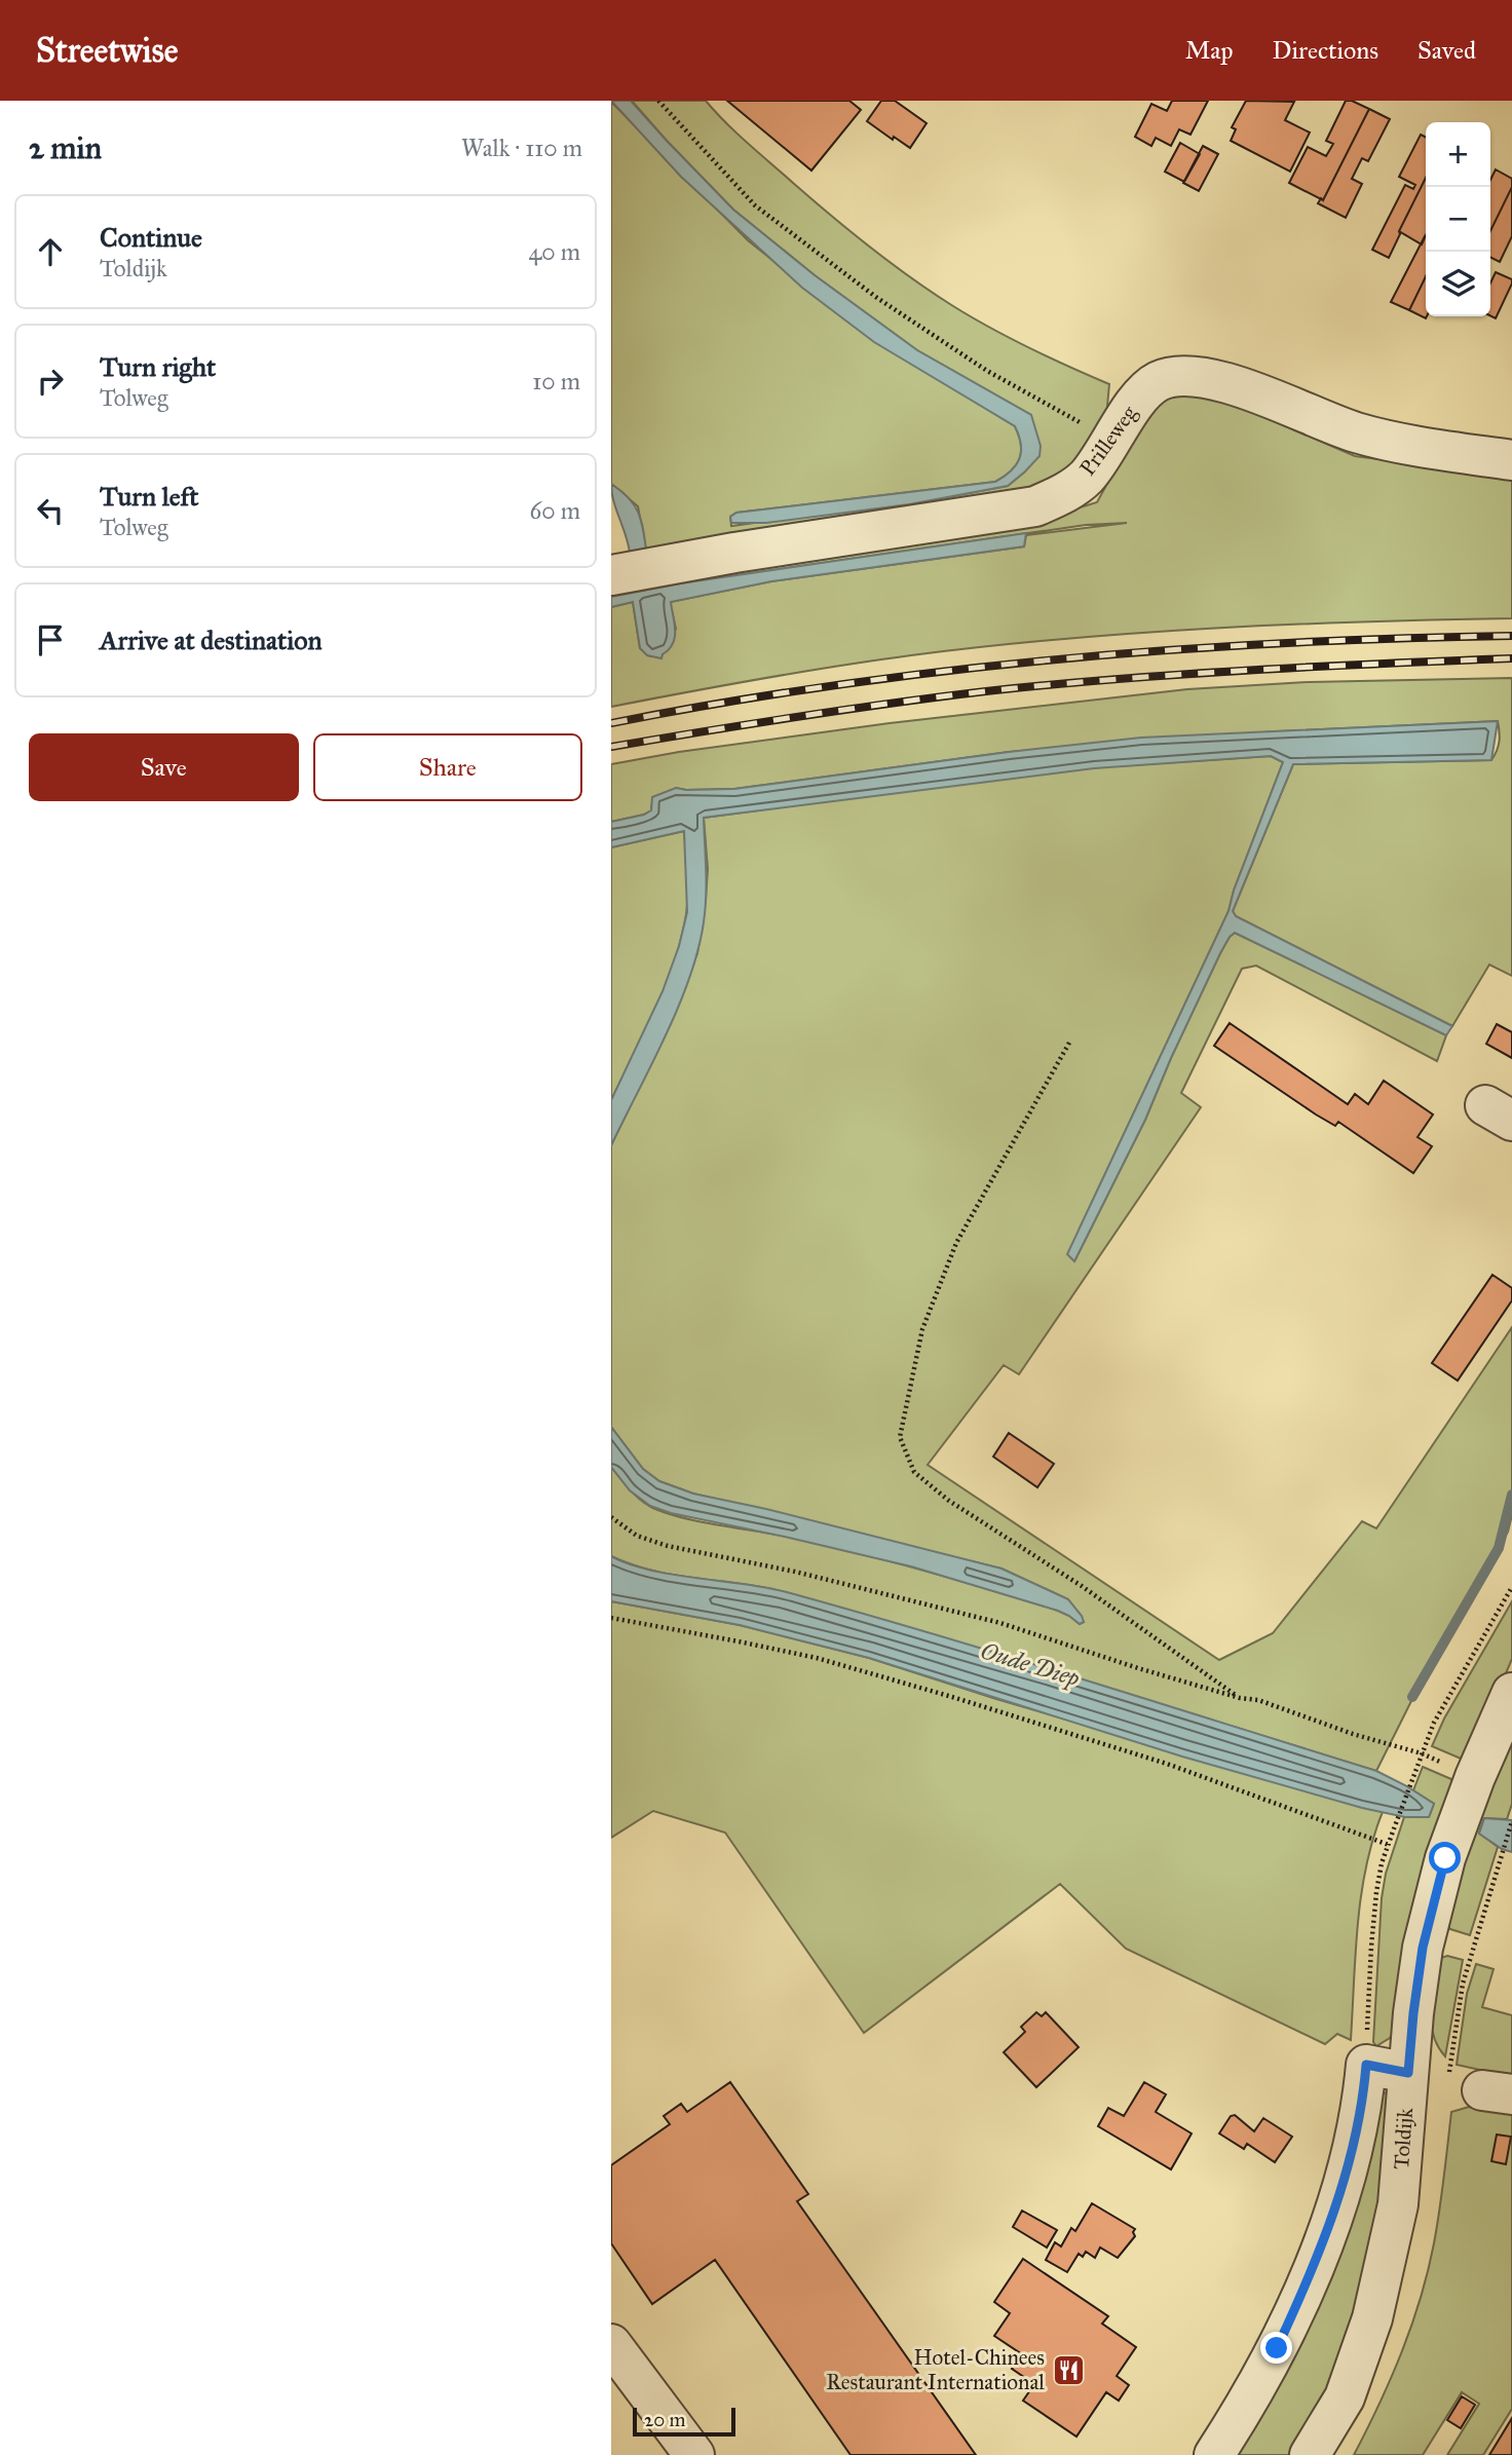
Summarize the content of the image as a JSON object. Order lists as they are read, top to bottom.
{
  "streets": {
    "street": ["Prilleweg", "Toldijk"]
  },
  "water": ["Oude Diep"],
  "places": {
    "restaurant": ["Hotel-Chinees Restaurant International"]
  },
  "scale_bar": "20 m",
  "page": {
    "header": "Streetwise",
    "nav": ["Map", "Directions", "Saved"],
    "heading": ["2 min", "Walk · 110 m"],
    "map_buttons": ["+", "−"],
    "list": [
      ["Continue", "Toldijk", "40 m"],
      ["Turn right", "Tolweg", "10 m"],
      ["Turn left", "Tolweg", "60 m"],
      "Arrive at destination"
    ],
    "buttons": ["Save", "Share"],
    "scale": "20 m"
  }
}
